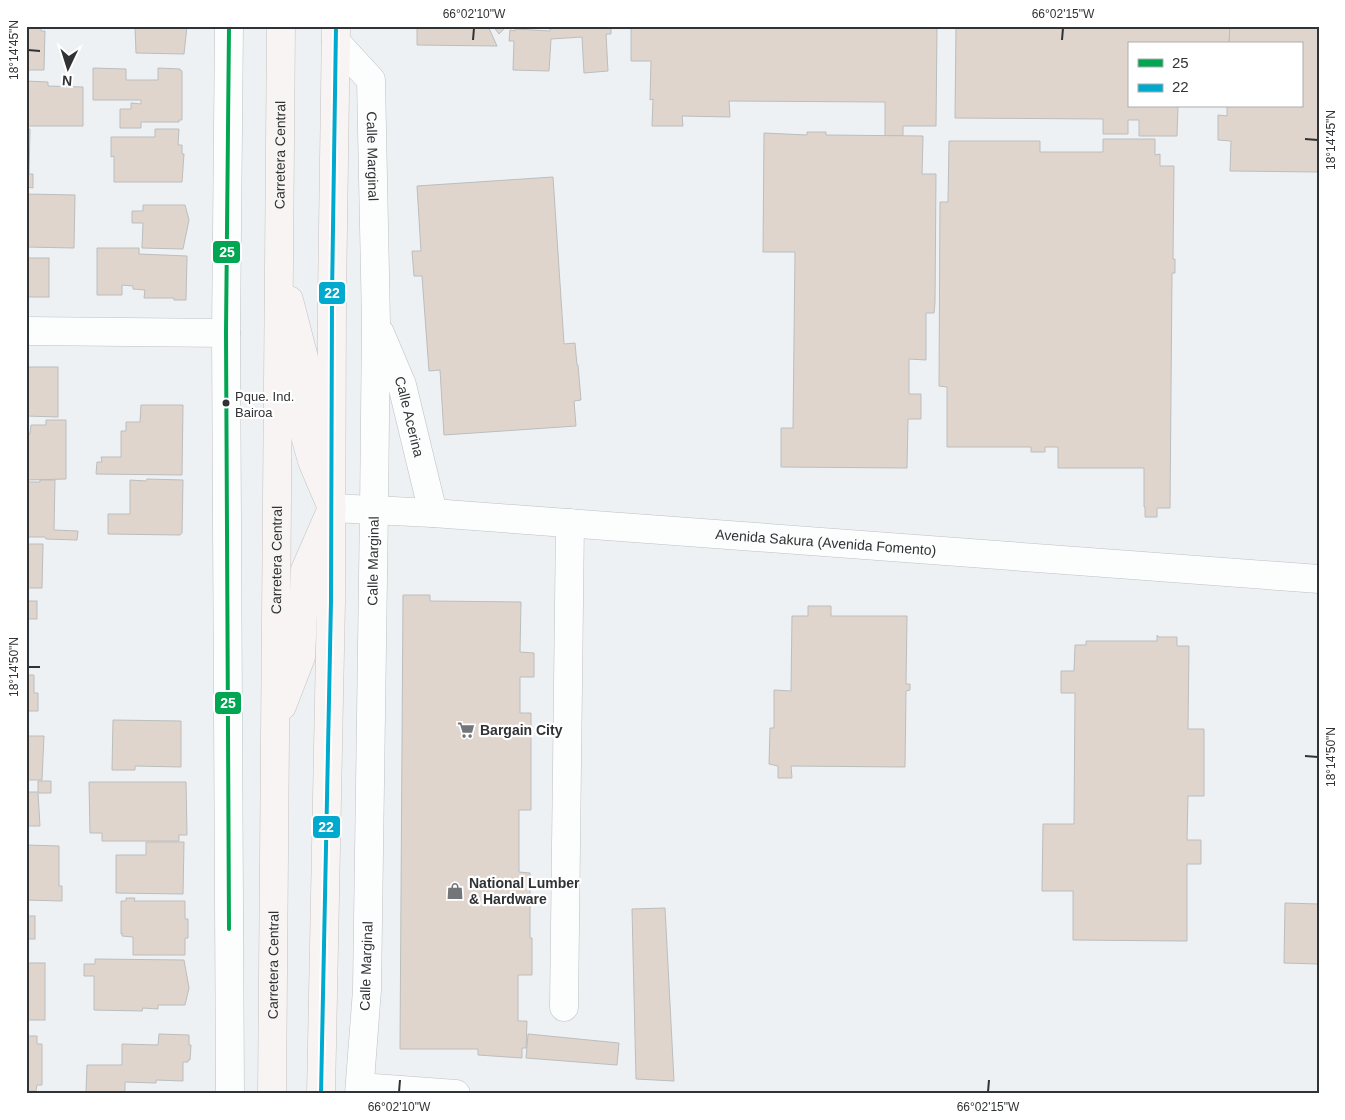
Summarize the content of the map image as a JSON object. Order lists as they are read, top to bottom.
{
  "streets": {
    "main road": ["Carretera Central"],
    "street": ["Calle Marginal", "Calle Acerina", "Avenida Sakura (Avenida Fomento)"]
  },
  "crossings": [
    ["Calle Marginal", "Calle Acerina"],
    ["Calle Marginal", "Avenida Sakura (Avenida Fomento)"],
    ["Calle Acerina", "Avenida Sakura (Avenida Fomento)"]
  ],
  "places": {
    "other": ["Pque. Ind. Bairoa"],
    "supermarket": ["Bargain City"],
    "shop": ["National Lumber & Hardware"]
  },
  "lines": ["transit line 25", "transit line 22"],
  "legend": ["25", "22"],
  "north": "bottom",
  "coordinates": [
    "66°02'10\"W",
    "66°02'15\"W",
    "18°14'45\"N",
    "18°14'50\"N"
  ]
}
